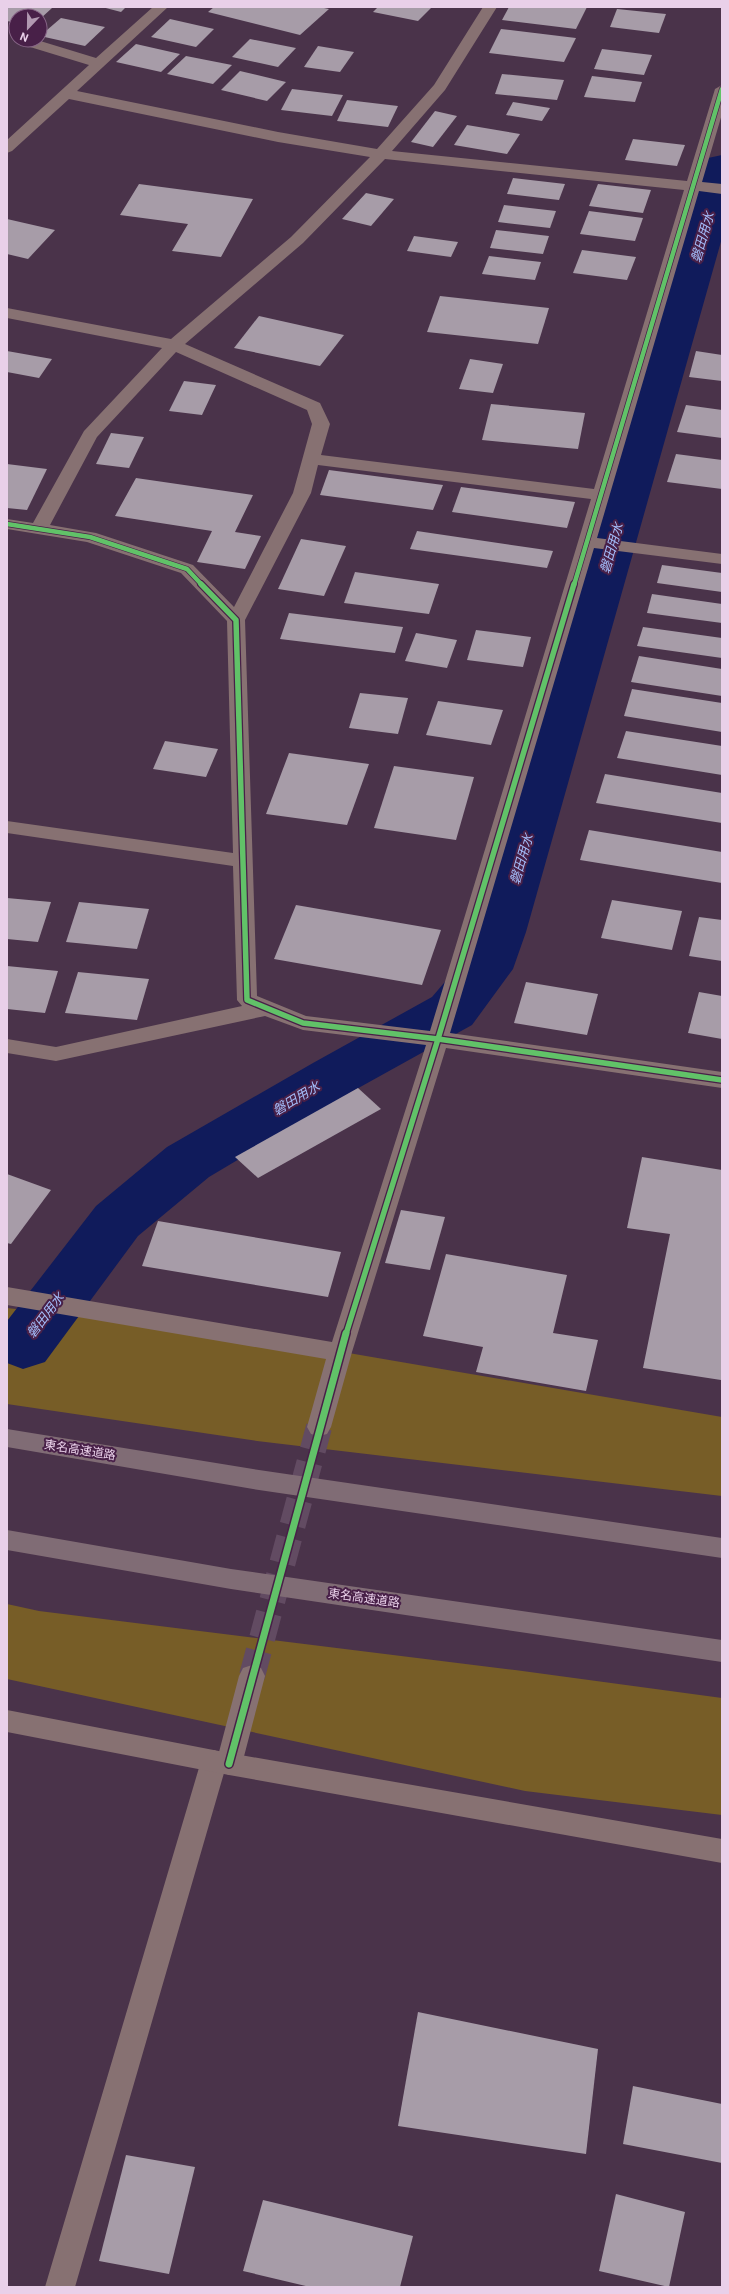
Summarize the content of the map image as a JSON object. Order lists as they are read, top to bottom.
{
  "streets": {
    "highway": ["東名高速道路"]
  },
  "water": ["磐田用水"],
  "north": "bottom"
}
